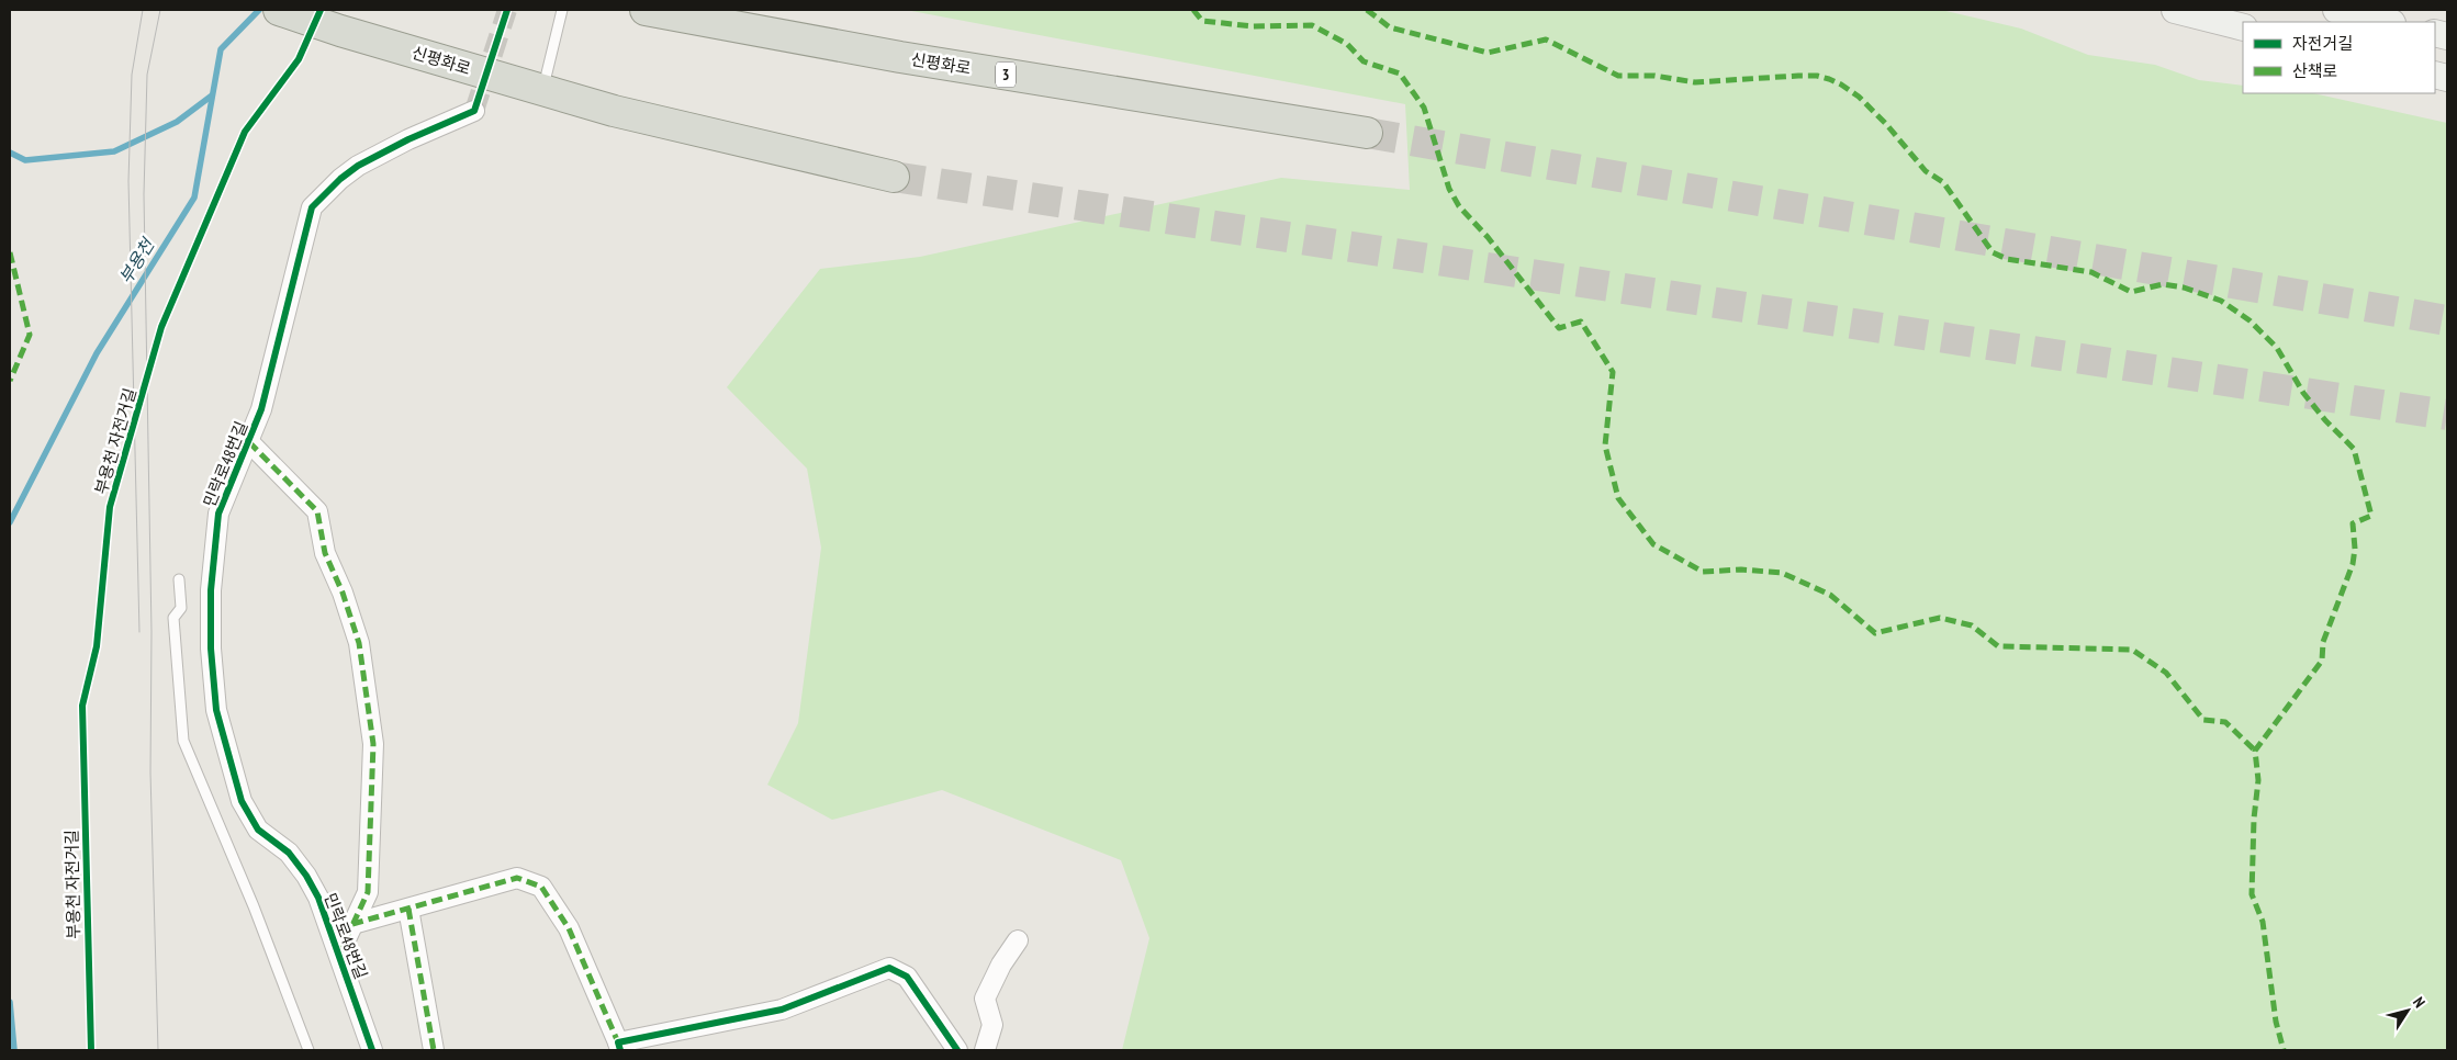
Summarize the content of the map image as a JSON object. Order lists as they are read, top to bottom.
{
  "streets": {
    "highway": ["신평화로", "3"],
    "street": ["민락로48번길"],
    "cycle path": ["부용천 자전거길"]
  },
  "water": ["부용천"],
  "legend": ["자전거길", "산책로"],
  "north": "top right"
}
